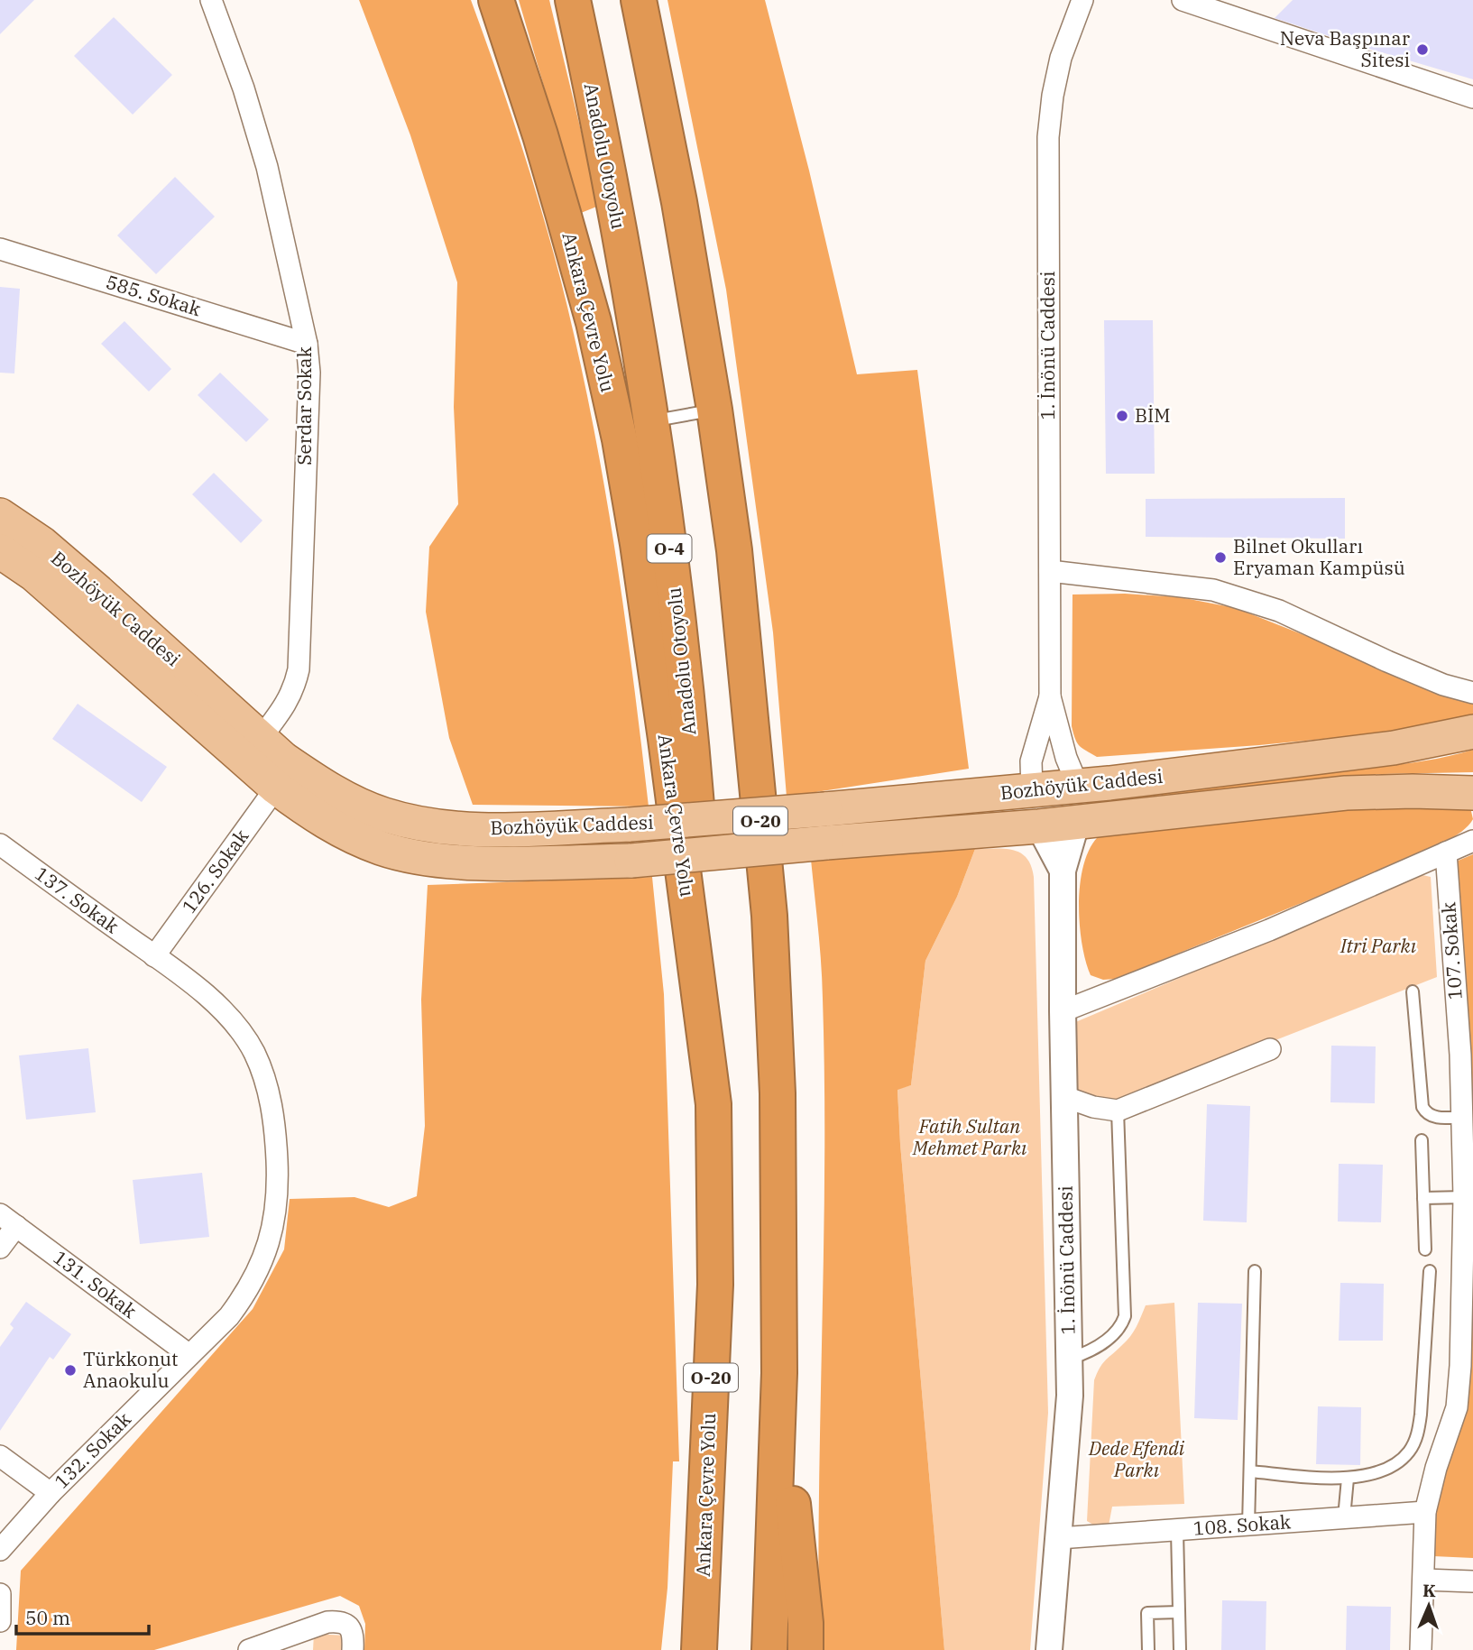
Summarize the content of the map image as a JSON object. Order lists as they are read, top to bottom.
{
  "streets": {
    "highway": [
      "Anadolu Otoyolu",
      "Ankara Çevre Yolu",
      "O-4",
      "O-20"
    ],
    "main road": ["Bozhöyük Caddesi"],
    "street": [
      "585. Sokak",
      "1. İnönü Caddesi",
      "Serdar Sokak",
      "126. Sokak",
      "137. Sokak",
      "107. Sokak",
      "131. Sokak",
      "132. Sokak",
      "108. Sokak"
    ]
  },
  "crossings": [
    ["Anadolu Otoyolu", "Ankara Çevre Yolu"],
    ["585. Sokak", "Serdar Sokak"],
    ["1. İnönü Caddesi", "Bozhöyük Caddesi"],
    ["1. İnönü Caddesi", "108. Sokak"],
    ["Serdar Sokak", "Bozhöyük Caddesi"],
    ["Bozhöyük Caddesi", "126. Sokak"],
    ["126. Sokak", "137. Sokak"],
    ["137. Sokak", "131. Sokak"],
    ["137. Sokak", "132. Sokak"],
    ["107. Sokak", "108. Sokak"],
    ["131. Sokak", "132. Sokak"]
  ],
  "parks": ["Itri Parkı", "Fatih Sultan Mehmet Parkı", "Dede Efendi Parkı"],
  "places": [
    "Neva Başpınar Sitesi",
    "BİM",
    "Bilnet Okulları Eryaman Kampüsü",
    "Türkkonut Anaokulu"
  ],
  "scale_bar": "50 m",
  "north": "top"
}
